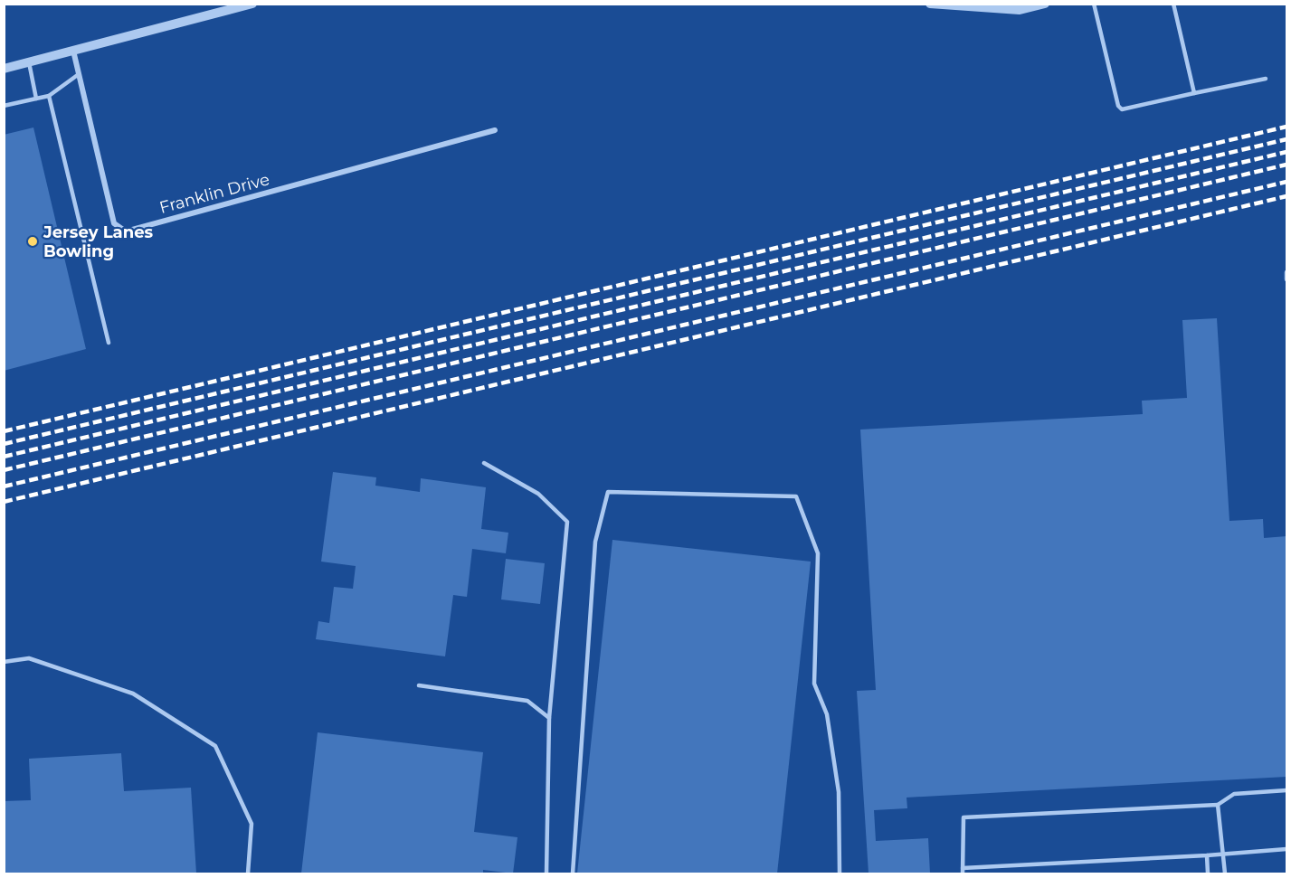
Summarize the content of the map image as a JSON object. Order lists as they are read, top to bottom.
{
  "streets": {
    "street": ["Franklin Drive"]
  },
  "places": ["Jersey Lanes Bowling"]
}
